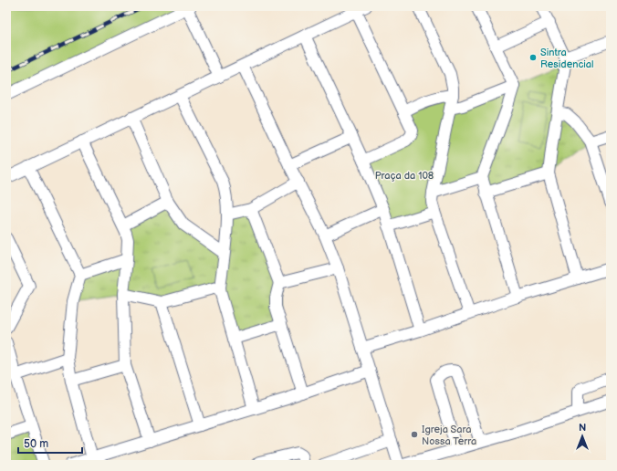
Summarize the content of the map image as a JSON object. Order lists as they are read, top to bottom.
{
  "parks": ["Praça da 108"],
  "places": ["Sintra Residencial", "Igreja Sara Nossa Terra"],
  "scale_bar": "50 m",
  "north": "top"
}
